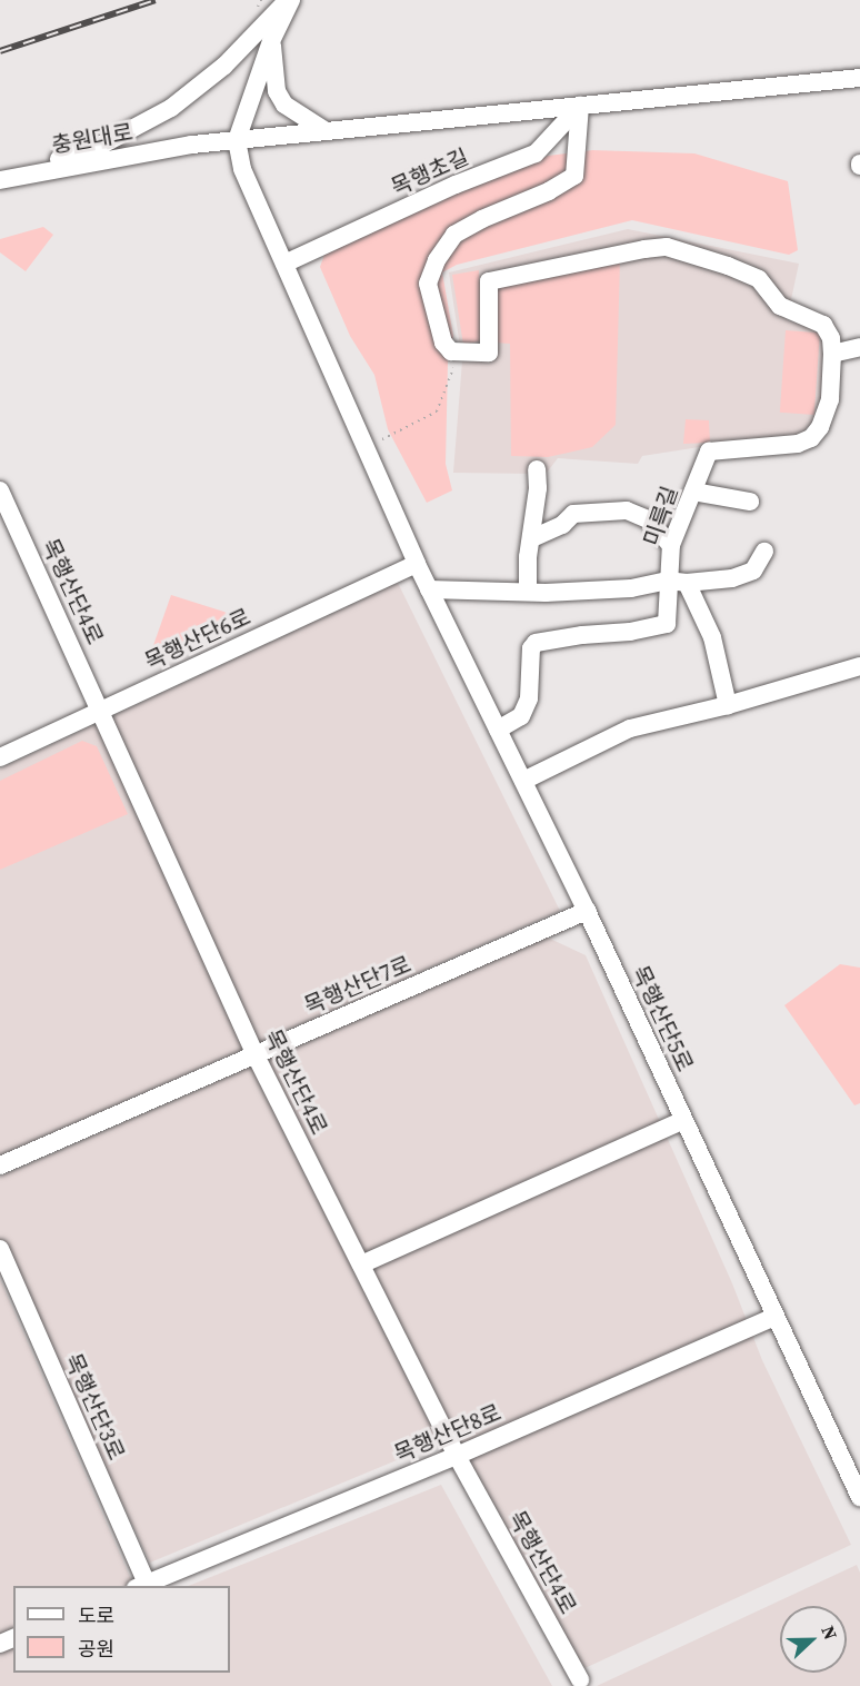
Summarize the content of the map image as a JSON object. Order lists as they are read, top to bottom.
{
  "streets": {
    "street": [
      "충원대로",
      "목행초길",
      "미륵길",
      "목행산단4로",
      "목행산단6로",
      "목행산단7로",
      "목행산단5로",
      "목행산단3로",
      "목행산단8로"
    ]
  },
  "crossings": [
    ["충원대로", "목행초길"],
    ["충원대로", "목행산단5로"],
    ["목행초길", "목행산단5로"],
    ["미륵길", "목행산단5로"],
    ["목행산단4로", "목행산단6로"],
    ["목행산단4로", "목행산단7로"],
    ["목행산단4로", "목행산단8로"],
    ["목행산단6로", "목행산단5로"],
    ["목행산단7로", "목행산단5로"],
    ["목행산단5로", "목행산단8로"],
    ["목행산단3로", "목행산단8로"]
  ],
  "legend": ["도로", "공원"],
  "north": "right"
}
